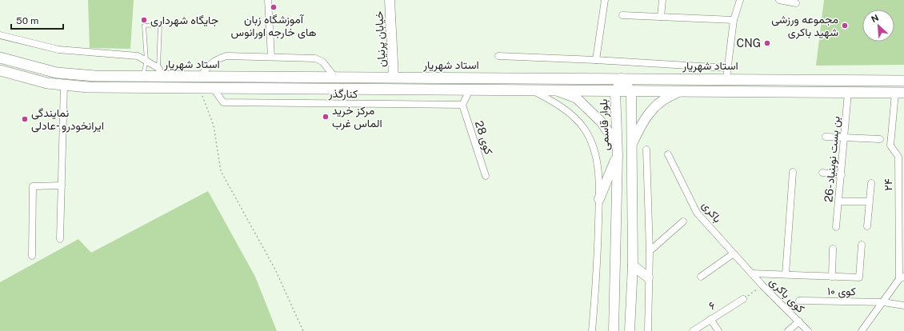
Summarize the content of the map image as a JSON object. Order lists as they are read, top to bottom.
{
  "streets": {
    "main road": ["خیابان پرنیان", "استاد شهریار", "بلوار قاسمی"],
    "street": [
      "کنارگذر",
      "کوی 28",
      "26- بن بست نوبنیاد",
      "۲۴",
      "باکری",
      "کوی ۱۰",
      "کوی باکری",
      "۶"
    ]
  },
  "crossings": [
    ["خیابان پرنیان", "استاد شهریار"],
    ["استاد شهریار", "بلوار قاسمی"],
    ["کنارگذر", "کوی 28"],
    ["باکری", "کوی باکری"]
  ],
  "places": [
    "آموزشگاه زبان های خارجه اورانوس",
    "جایگاه شهرداری",
    "مجموعه ورزشی شهید باکری",
    "CNG",
    "مرکز خرید الماس غرب",
    "نمایندگی ایرانخودرو -عادلی"
  ],
  "scale_bar": "50 m",
  "north": "top left"
}
